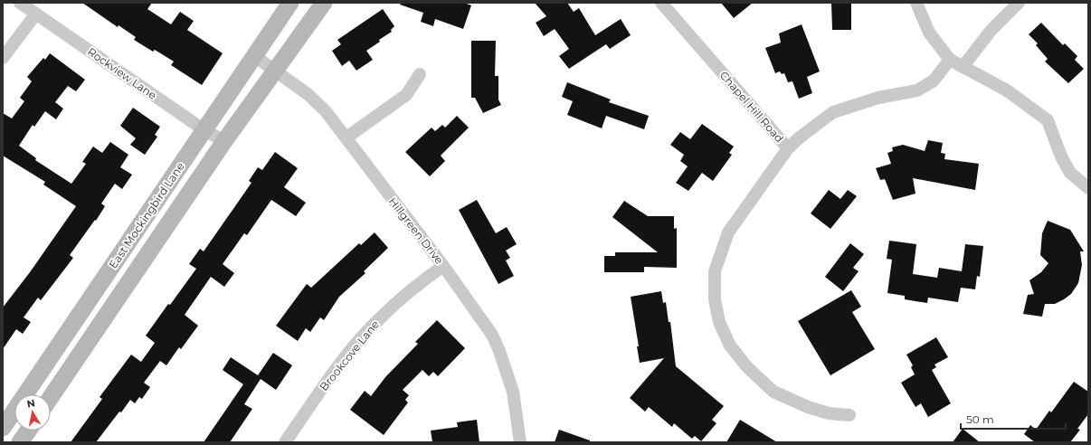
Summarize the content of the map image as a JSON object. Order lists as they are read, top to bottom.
{
  "streets": {
    "main road": ["East Mockingbird Lane"],
    "street": [
      "Rockview Lane",
      "Chapel Hill Road",
      "Hillgreen Drive",
      "Brookcove Lane"
    ]
  },
  "crossings": [
    ["Rockview Lane", "East Mockingbird Lane"],
    ["East Mockingbird Lane", "Hillgreen Drive"],
    ["Hillgreen Drive", "Brookcove Lane"]
  ],
  "scale_bar": "50 m",
  "north": "top"
}
